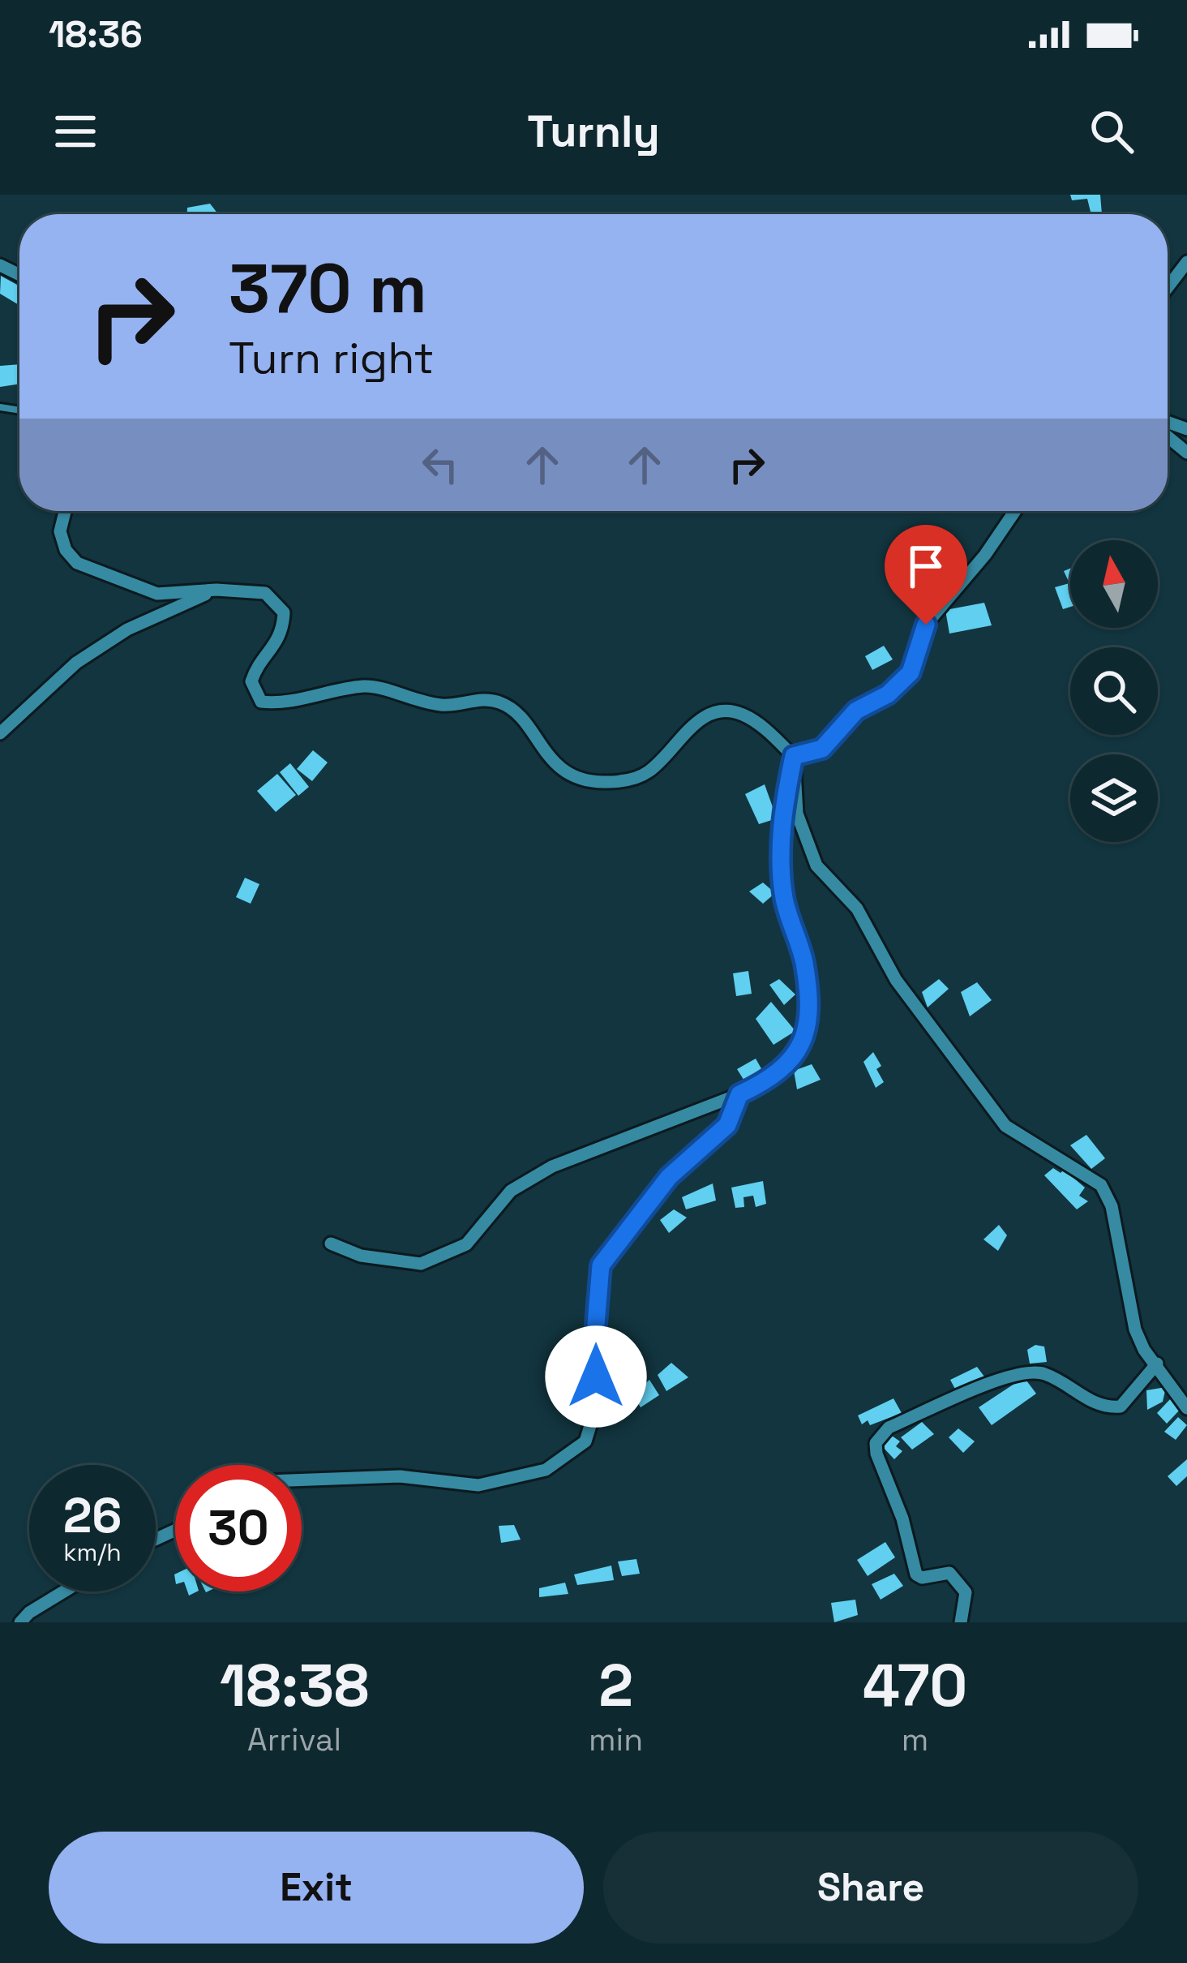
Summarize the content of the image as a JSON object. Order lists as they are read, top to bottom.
{
  "north": "top",
  "page": {
    "status": "18:36",
    "header": "Turnly",
    "turn": ["370 m", "Turn right"],
    "speed": "26 km/h",
    "limit": "30",
    "eta": [
      "18:38",
      "Arrival",
      "2",
      "min",
      "470",
      "m"
    ],
    "buttons": ["Exit", "Share"]
  }
}
